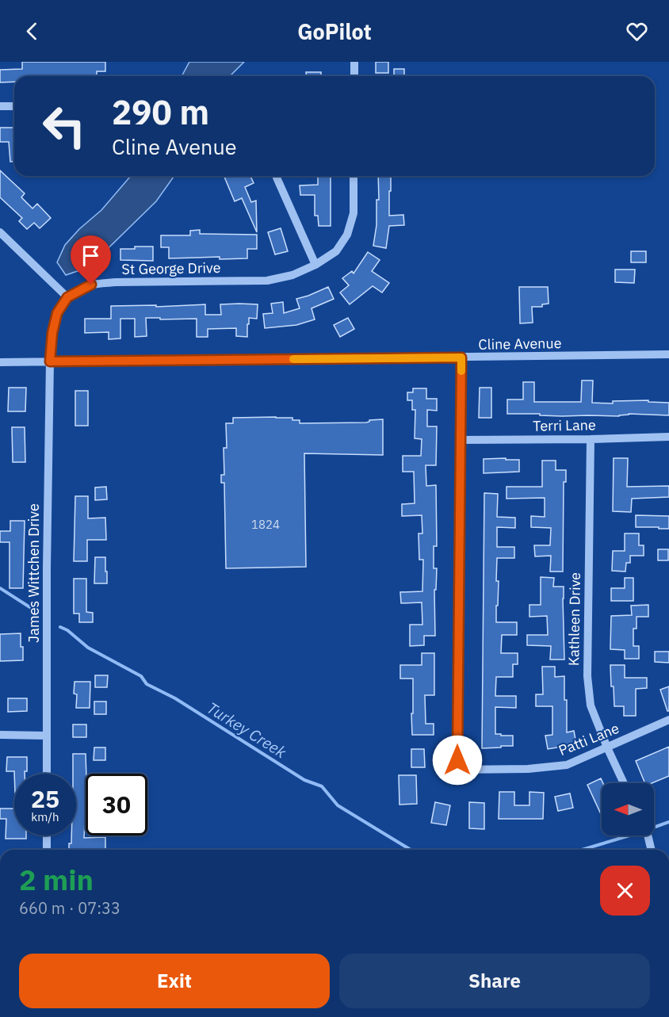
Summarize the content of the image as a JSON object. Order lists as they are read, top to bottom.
{
  "streets": {
    "street": [
      "St George Drive",
      "Cline Avenue",
      "Terri Lane",
      "James Wittchen Drive",
      "Kathleen Drive",
      "Patti Lane"
    ]
  },
  "crossings": [
    ["Cline Avenue", "James Wittchen Drive"],
    ["Terri Lane", "Kathleen Drive"],
    ["Terri Lane", "Patti Lane"],
    ["Kathleen Drive", "Patti Lane"]
  ],
  "water": ["Turkey Creek"],
  "house_numbers": ["1824"],
  "north": "left",
  "page": {
    "header": "GoPilot",
    "turn": ["290 m", "Cline Avenue"],
    "speed": "25 km/h",
    "limit": "30",
    "heading": ["2 min", "660 m · 07:33"],
    "buttons": ["Exit", "Share"]
  }
}
